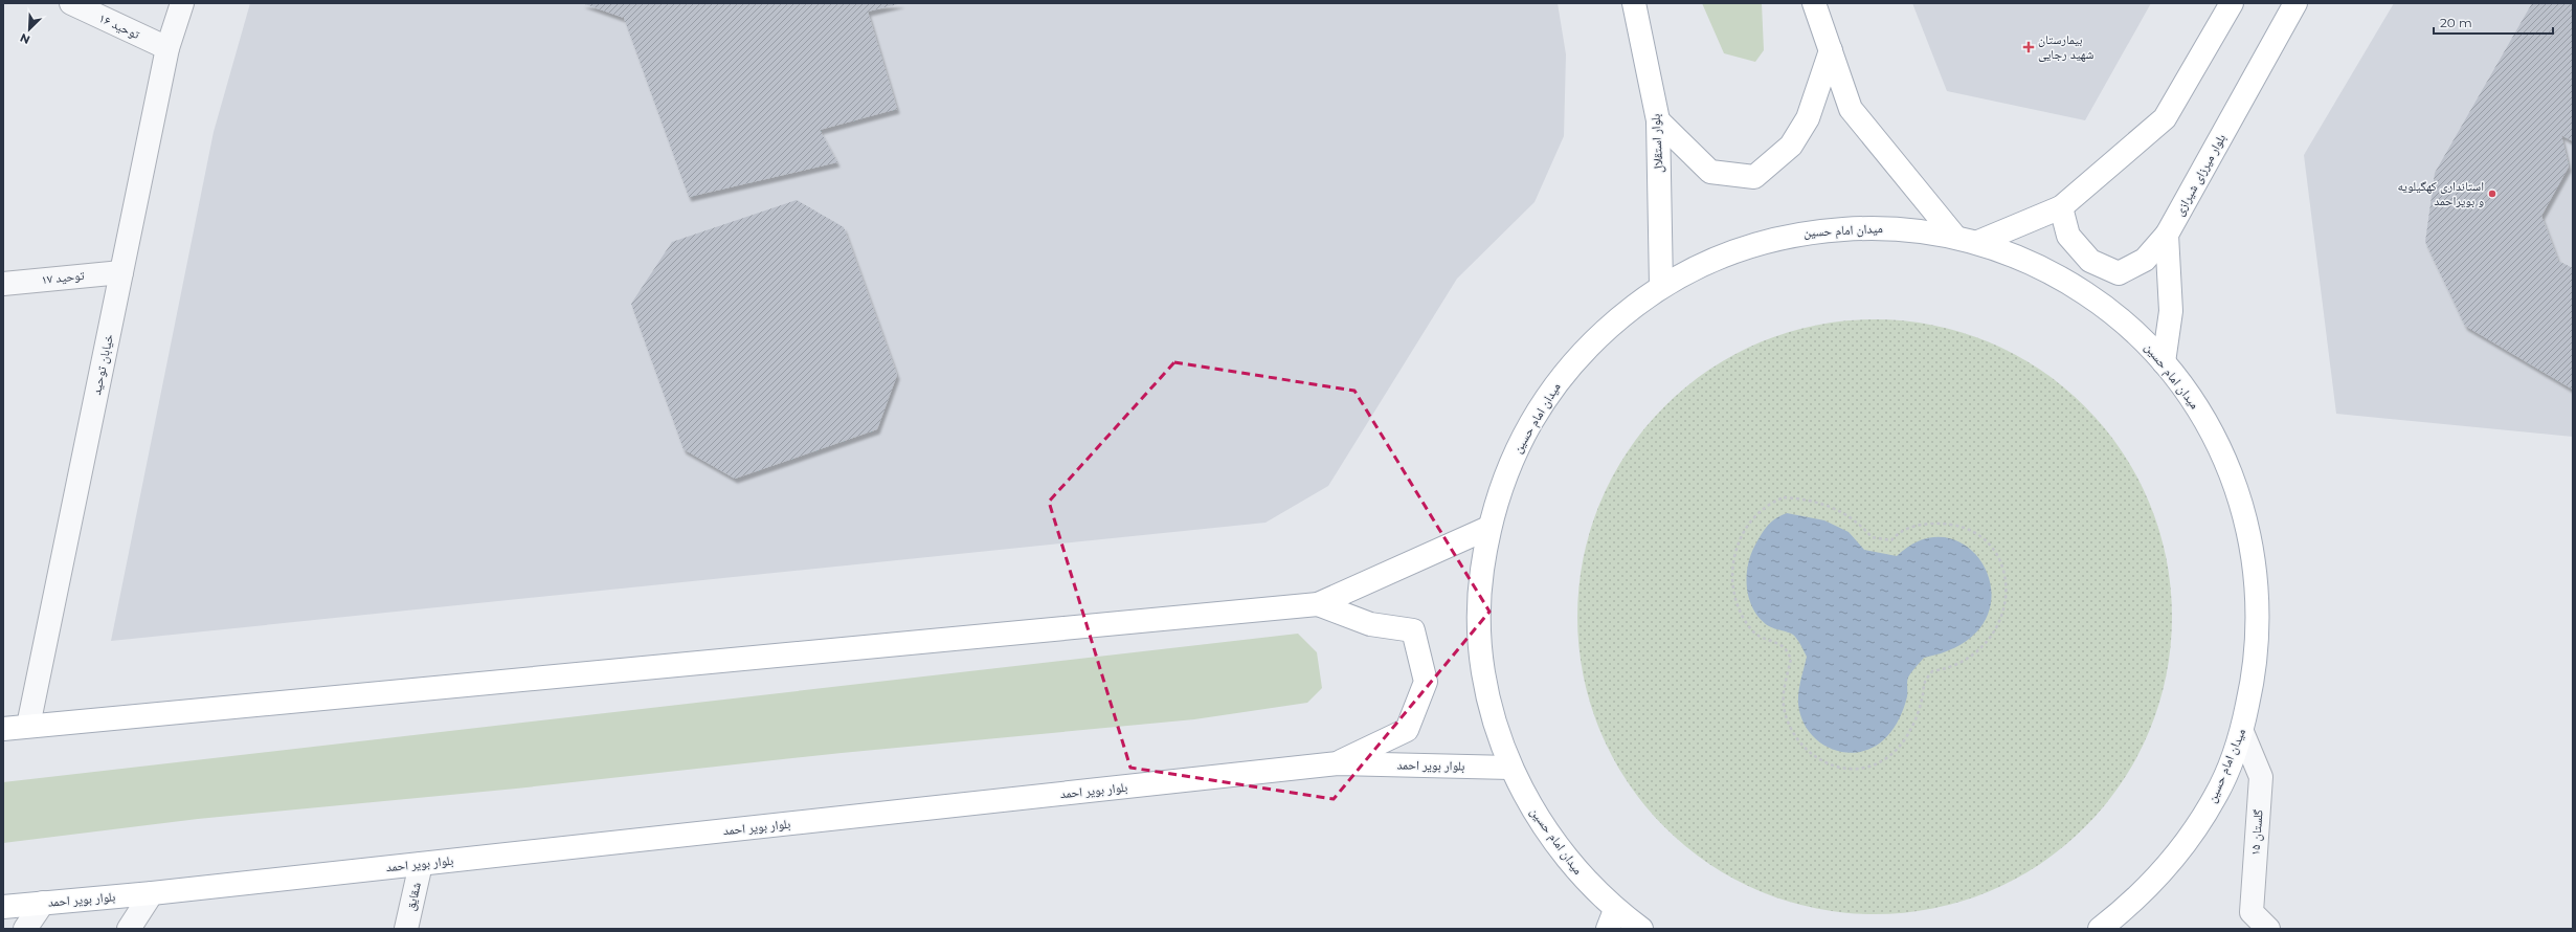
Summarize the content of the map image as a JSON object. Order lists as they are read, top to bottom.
{
  "streets": {
    "main road": [
      "بلوار استقلال",
      "بلوار میرزای شیرازی",
      "میدان امام حسین",
      "بلوار بویر احمد"
    ],
    "street": [
      "توحید ۱۶",
      "توحید ۱۷",
      "خیابان توحید",
      "گلستان ۱۵",
      "شقایق"
    ]
  },
  "crossings": [
    ["توحید ۱۶", "خیابان توحید"],
    ["بلوار استقلال", "میدان امام حسین"],
    ["میدان امام حسین", "بلوار بویر احمد"],
    ["میدان امام حسین", "گلستان ۱۵"],
    ["توحید ۱۷", "خیابان توحید"],
    ["بلوار بویر احمد", "شقایق"]
  ],
  "places": {
    "health": ["بیمارستان شهید رجایی"],
    "other": ["استانداری کهگیلویه و بویراحمد"]
  },
  "scale_bar": "20 m",
  "north": "bottom left"
}
